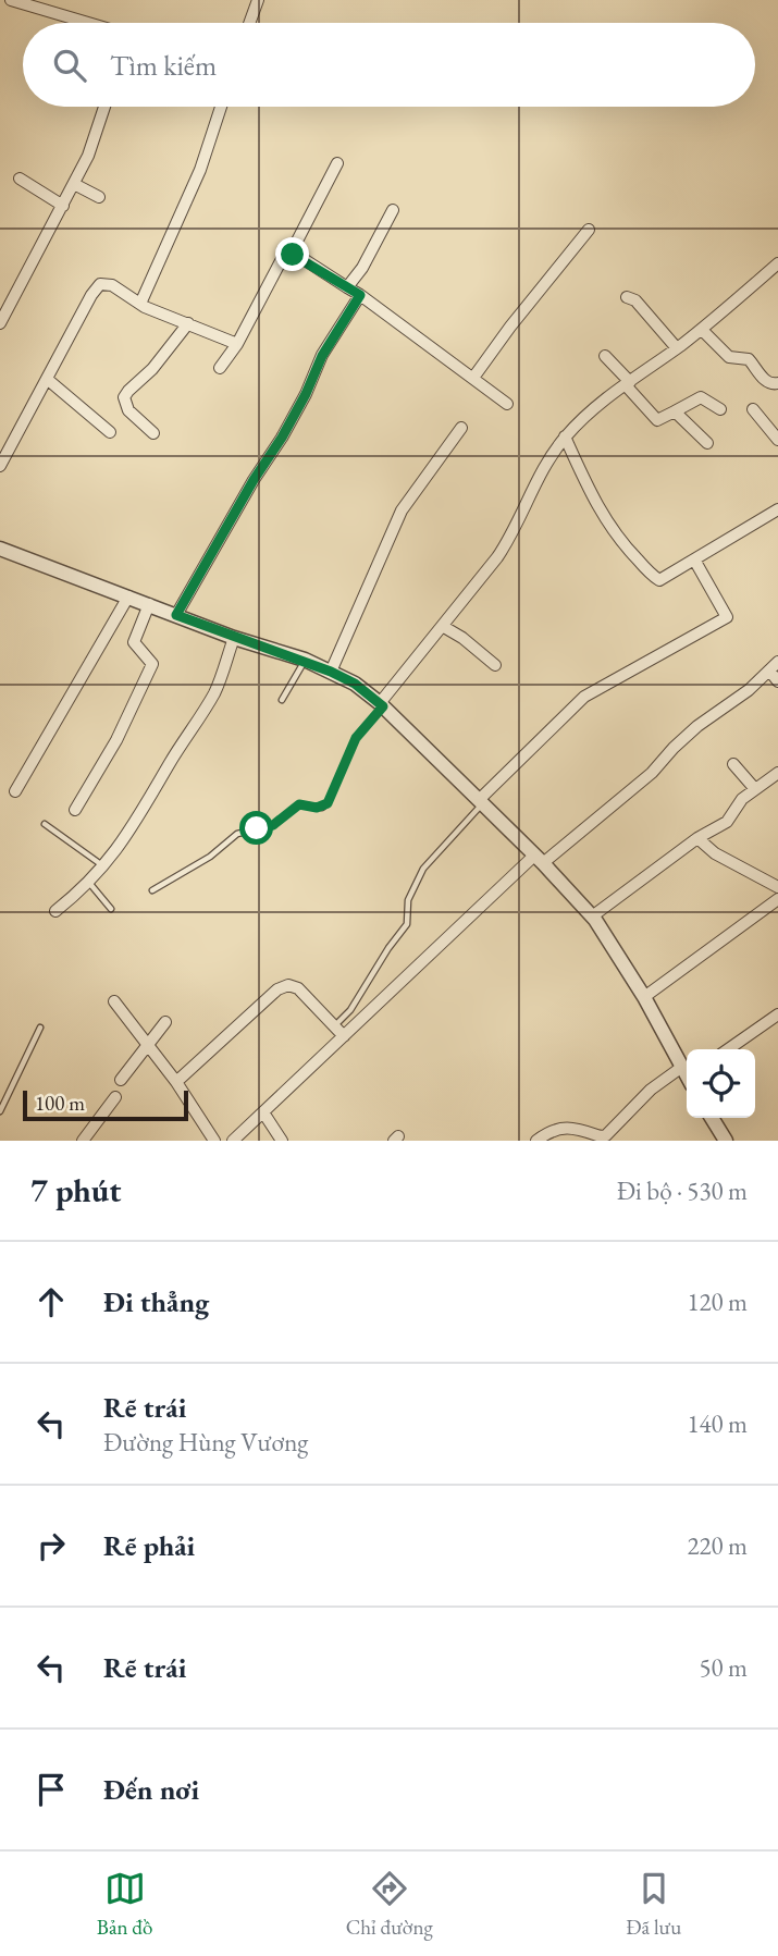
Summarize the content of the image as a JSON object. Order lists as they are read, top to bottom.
{
  "scale_bar": "100 m",
  "page": {
    "search": "Tìm kiếm",
    "scale": "100 m",
    "heading": ["7 phút", "Đi bộ · 530 m"],
    "list": [
      ["Đi thẳng", "120 m"],
      ["Rẽ trái", "Đường Hùng Vương", "140 m"],
      ["Rẽ phải", "220 m"],
      ["Rẽ trái", "50 m"],
      "Đến nơi"
    ],
    "nav": ["Bản đồ", "Chỉ đường", "Đã lưu"]
  }
}
